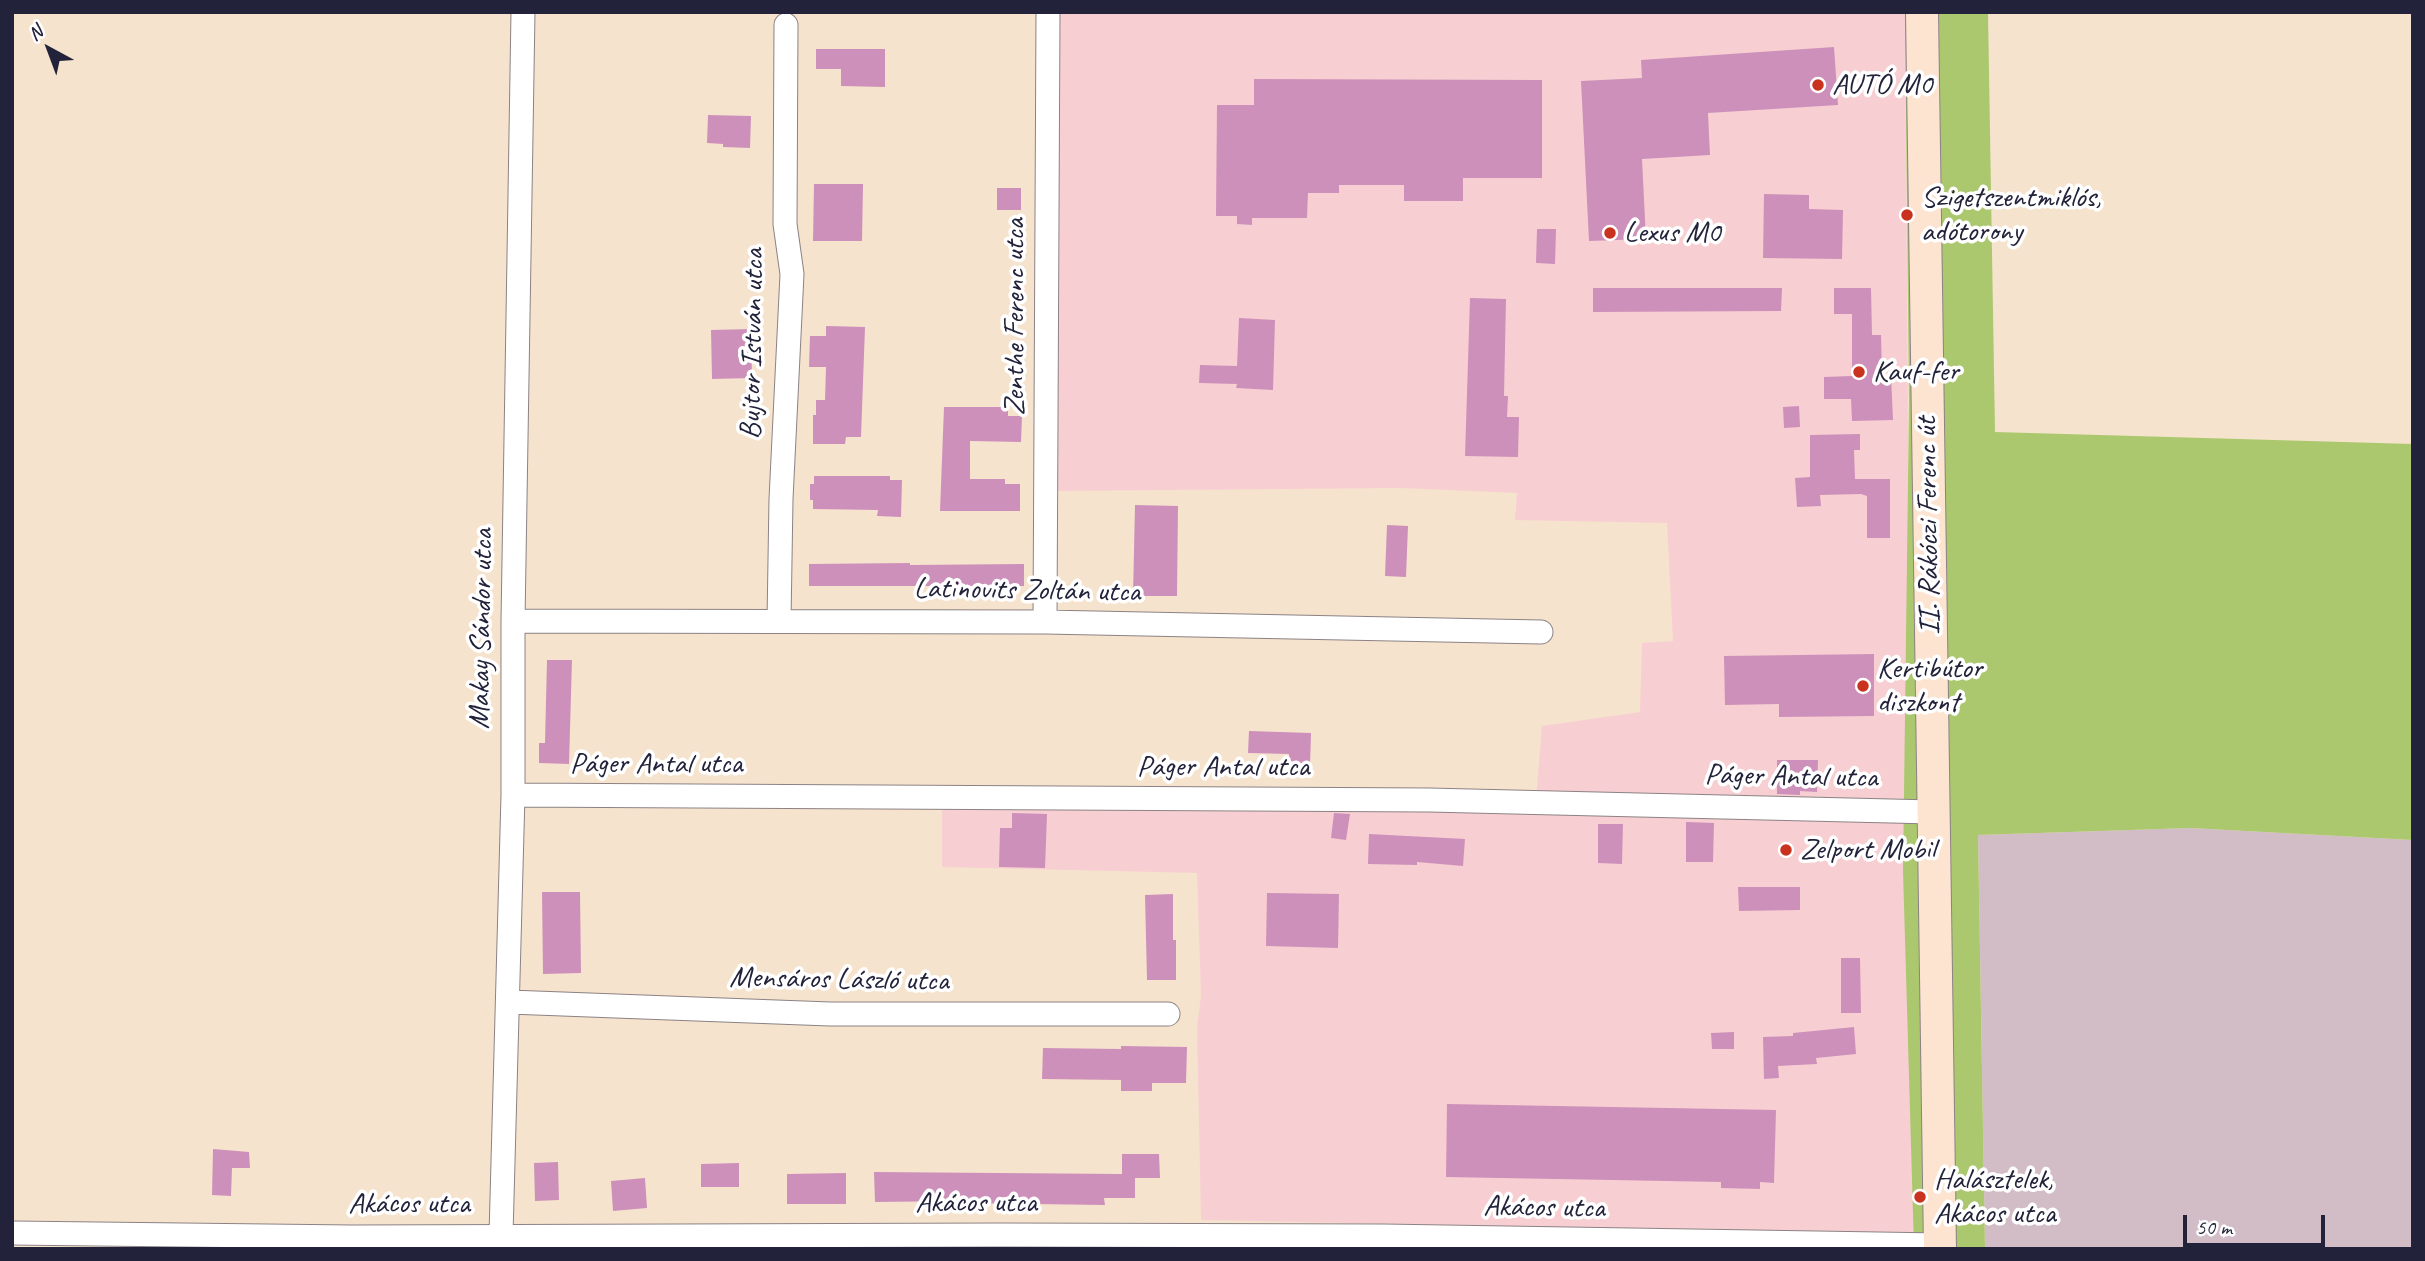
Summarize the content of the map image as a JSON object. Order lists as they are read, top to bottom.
{
  "streets": {
    "main road": ["II. Rákóczi Ferenc út"],
    "street": [
      "Zenthe Ferenc utca",
      "Bujtor István utca",
      "Latinovits Zoltán utca",
      "Makay Sándor utca",
      "Páger Antal utca",
      "Mensáros László utca",
      "Akácos utca"
    ]
  },
  "crossings": [
    ["Zenthe Ferenc utca", "Latinovits Zoltán utca"],
    ["Bujtor István utca", "Latinovits Zoltán utca"],
    ["II. Rákóczi Ferenc út", "Páger Antal utca"],
    ["II. Rákóczi Ferenc út", "Akácos utca"],
    ["Latinovits Zoltán utca", "Makay Sándor utca"],
    ["Makay Sándor utca", "Páger Antal utca"],
    ["Makay Sándor utca", "Mensáros László utca"],
    ["Makay Sándor utca", "Akácos utca"]
  ],
  "places": [
    "AUTÓ M0",
    "Szigetszentmiklós, adótorony",
    "Lexus M0",
    "Kauf-fer",
    "Kertibútor diszkont",
    "Zelport Mobil",
    "Halásztelek, Akácos utca"
  ],
  "scale_bar": "50 m",
  "north": "top left"
}
